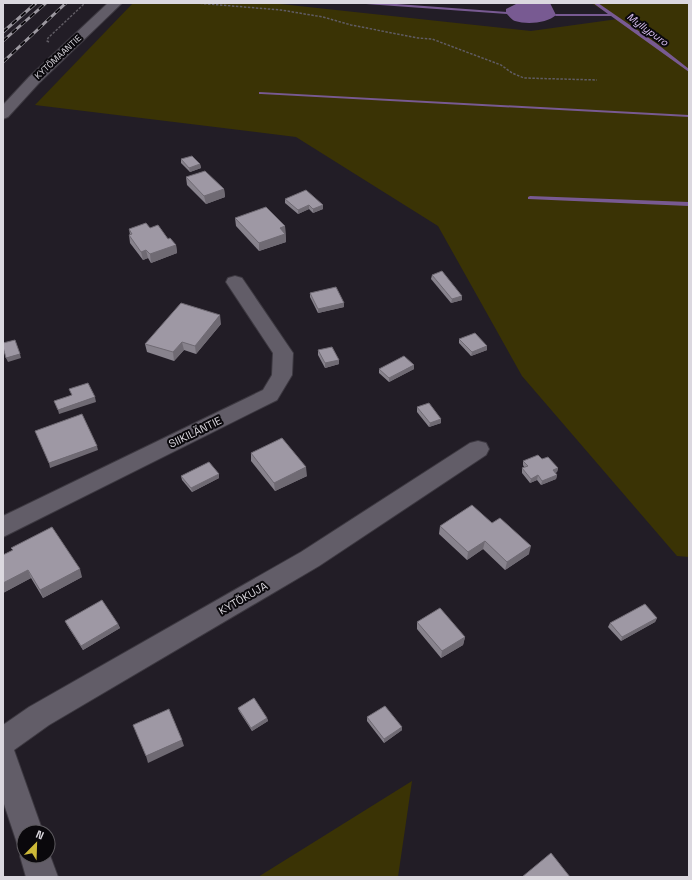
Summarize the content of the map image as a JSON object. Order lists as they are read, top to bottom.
{
  "streets": {
    "street": ["KYTÖMAANTIE", "SIIKILÄNTIE", "KYTÖKUJA"]
  },
  "water": ["Myllypuro"],
  "north": "top right"
}
